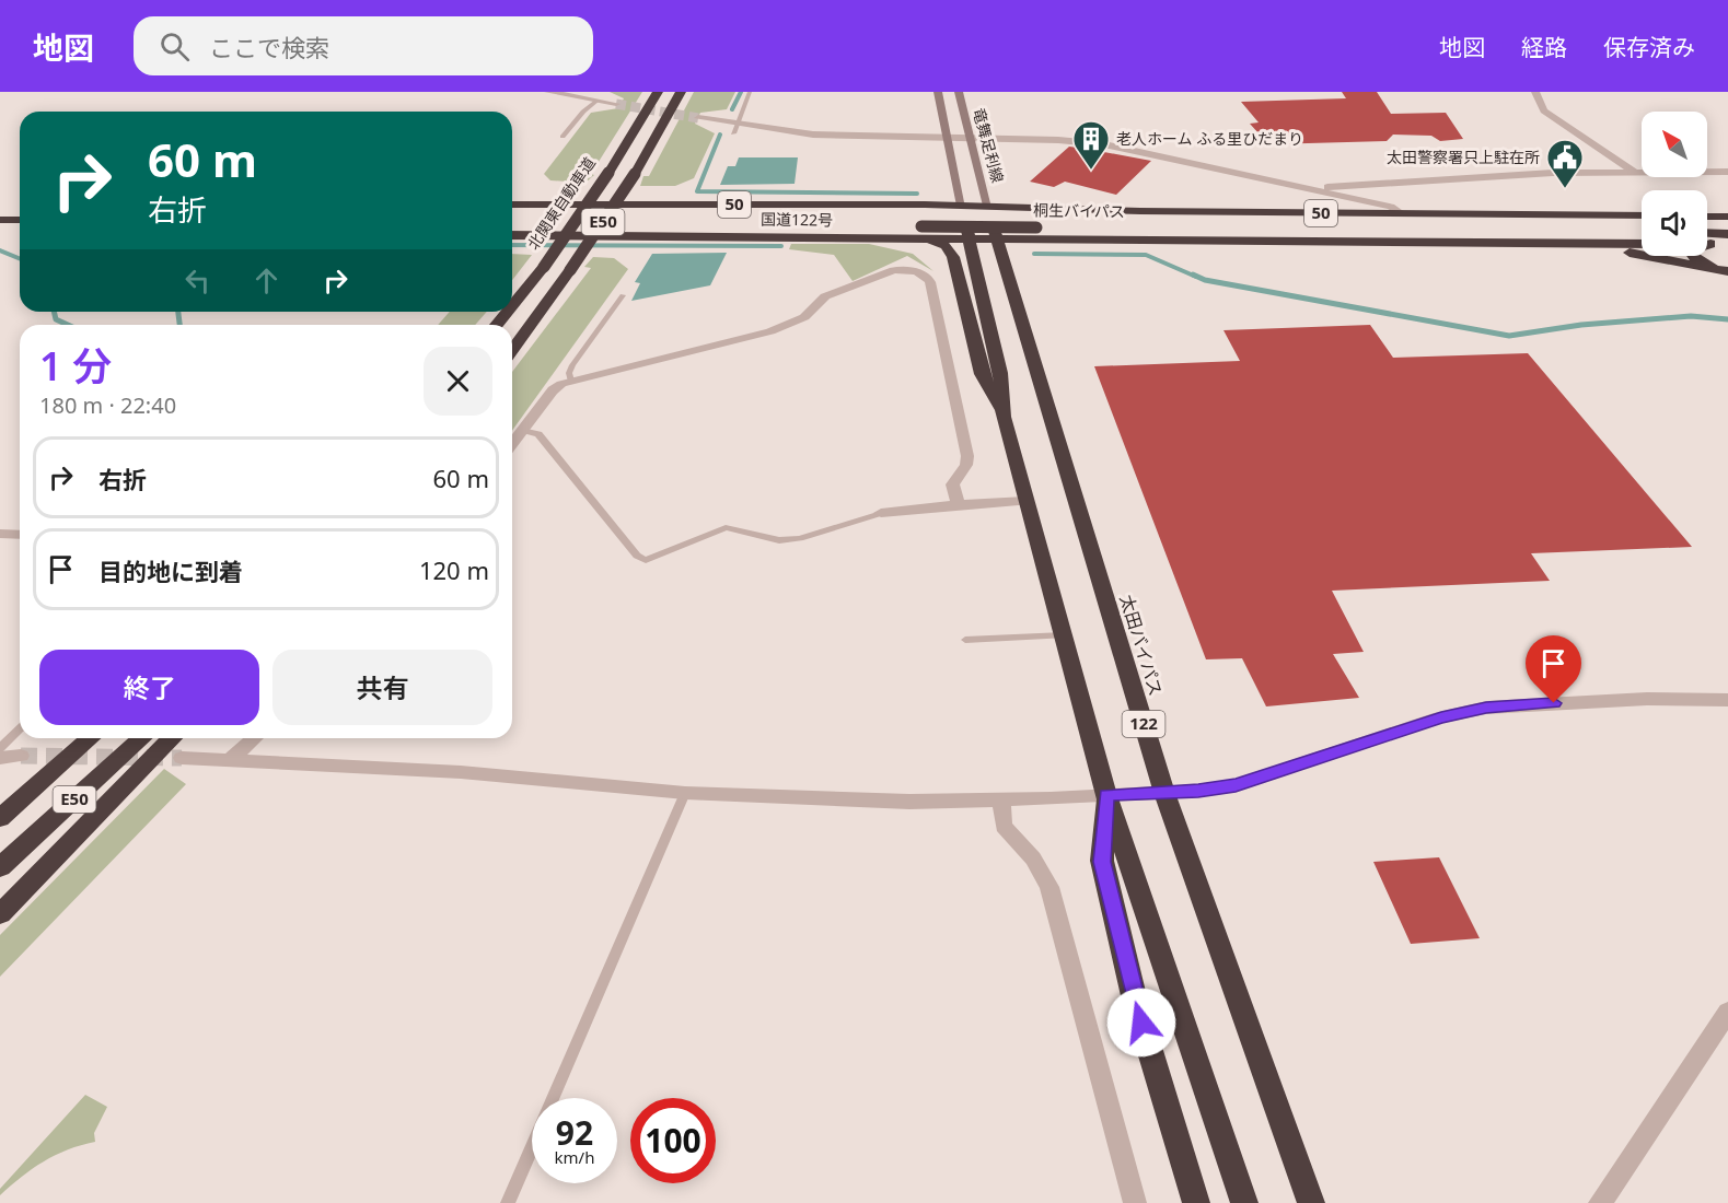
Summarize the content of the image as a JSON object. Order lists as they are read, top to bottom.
{
  "streets": {
    "highway": [
      "北関東自動車道",
      "50",
      "桐生バイパス",
      "国道122号",
      "E50",
      "太田バイパス",
      "122"
    ],
    "main road": ["竜舞足利線"]
  },
  "crossings": [
    ["竜舞足利線", "50"],
    ["竜舞足利線", "太田バイパス"],
    ["50", "太田バイパス"],
    ["桐生バイパス", "国道122号"],
    ["国道122号", "太田バイパス"]
  ],
  "places": {
    "building": ["老人ホーム ふる里ひだまり"],
    "public building": ["太田警察署只上駐在所"]
  },
  "north": "top left",
  "page": {
    "header": "地図",
    "search": "ここで検索",
    "nav": ["地図", "経路", "保存済み"],
    "turn": ["60 m", "右折"],
    "heading": ["1 分", "180 m · 22:40"],
    "list": [
      {
        "name": "右折",
        "value": "60 m"
      },
      {
        "name": "目的地に到着",
        "value": "120 m"
      }
    ],
    "buttons": ["終了", "共有"],
    "speed": "92 km/h",
    "limit": "100"
  }
}
